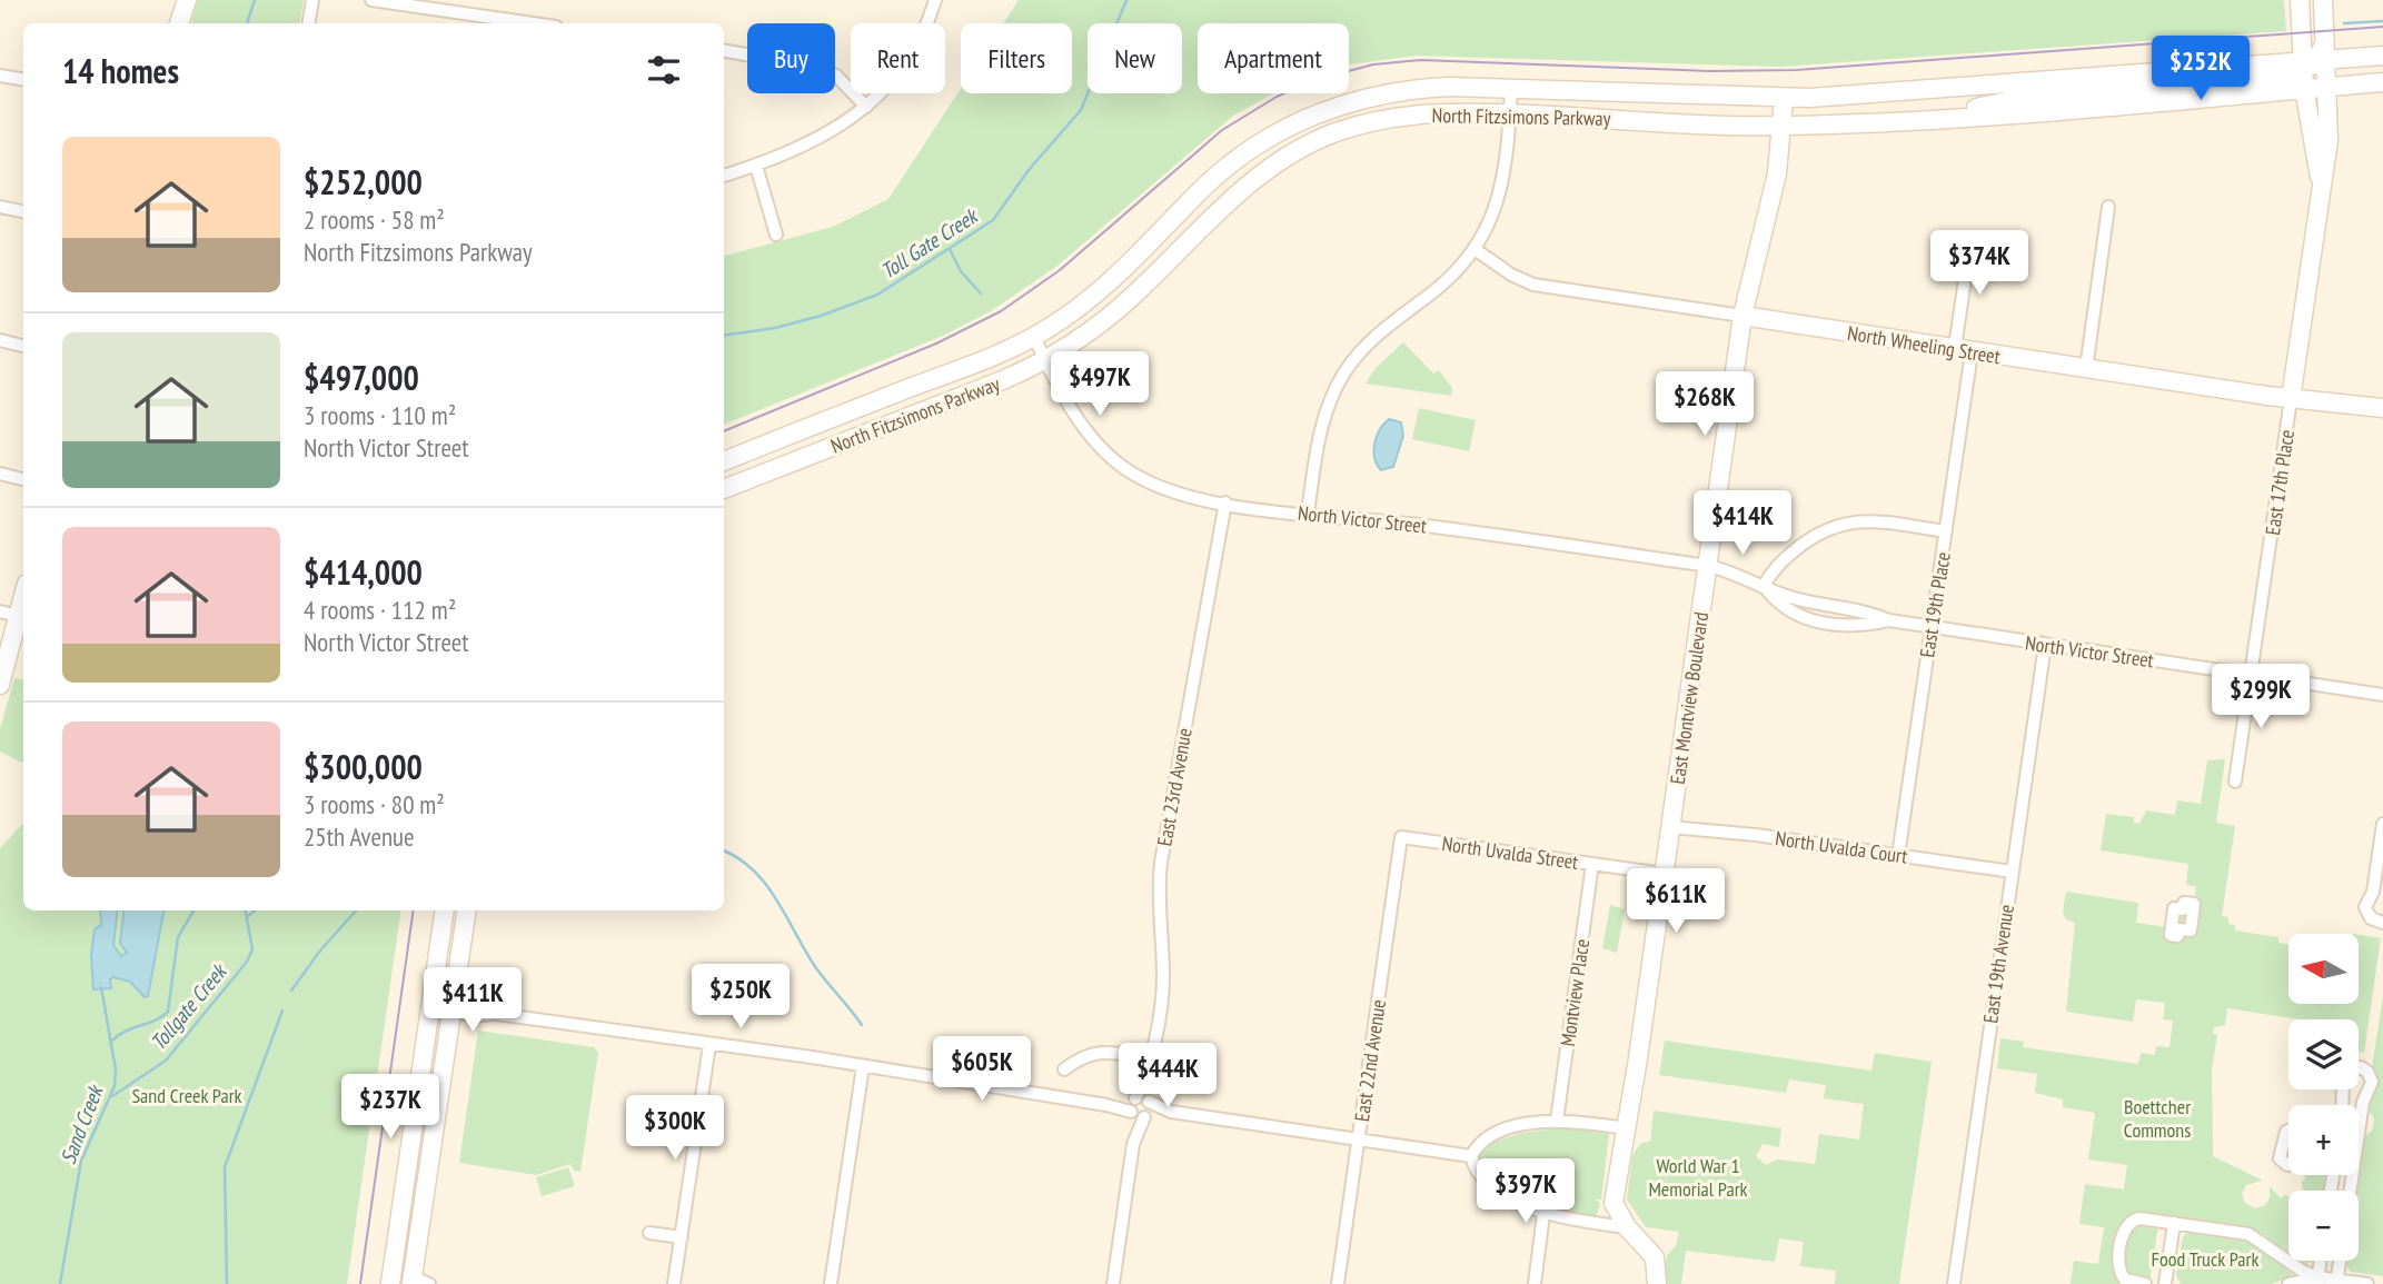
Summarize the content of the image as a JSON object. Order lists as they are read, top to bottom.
{
  "streets": {
    "main road": [
      "North Fitzsimons Parkway",
      "North Wheeling Street",
      "East 17th Place",
      "East Montview Boulevard"
    ],
    "street": [
      "North Victor Street",
      "East 19th Place",
      "East 23rd Avenue",
      "North Uvalda Court",
      "North Uvalda Street",
      "East 19th Avenue",
      "Montview Place",
      "East 22nd Avenue"
    ]
  },
  "crossings": [
    ["North Fitzsimons Parkway", "East 17th Place"],
    ["North Fitzsimons Parkway", "North Victor Street"],
    ["North Fitzsimons Parkway", "East Montview Boulevard"],
    ["North Wheeling Street", "East 17th Place"],
    ["North Wheeling Street", "East 19th Place"],
    ["North Wheeling Street", "East Montview Boulevard"],
    ["East 17th Place", "North Victor Street"],
    ["North Victor Street", "East 19th Place"],
    ["North Victor Street", "East Montview Boulevard"],
    ["North Victor Street", "East 23rd Avenue"],
    ["North Victor Street", "East 19th Avenue"],
    ["East 19th Place", "North Uvalda Court"],
    ["East Montview Boulevard", "North Uvalda Court"],
    ["East Montview Boulevard", "North Uvalda Street"],
    ["North Uvalda Court", "East 19th Avenue"],
    ["North Uvalda Street", "Montview Place"],
    ["North Uvalda Street", "East 22nd Avenue"]
  ],
  "water": ["Toll Gate Creek", "Tollgate Creek", "Sand Creek"],
  "parks": [
    "Sand Creek Park",
    "Boettcher Commons",
    "World War 1 Memorial Park",
    "Food Truck Park"
  ],
  "north": "left",
  "page": {
    "chip": [
      "Buy",
      "Rent",
      "Filters",
      "New",
      "Apartment"
    ],
    "heading": "14 homes",
    "price": [
      "$252K",
      "$374K",
      "$497K",
      "$268K",
      "$414K",
      "$299K",
      "$611K",
      "$250K",
      "$411K",
      "$605K",
      "$444K",
      "$237K",
      "$300K",
      "$397K"
    ],
    "list": [
      {
        "name": "$252,000",
        "note": "2 rooms · 58 m² · North Fitzsimons Parkway"
      },
      {
        "name": "$497,000",
        "note": "3 rooms · 110 m² · North Victor Street"
      },
      {
        "name": "$414,000",
        "note": "4 rooms · 112 m² · North Victor Street"
      },
      {
        "name": "$300,000",
        "note": "3 rooms · 80 m² · 25th Avenue"
      }
    ],
    "map_buttons": ["+", "−"]
  }
}
